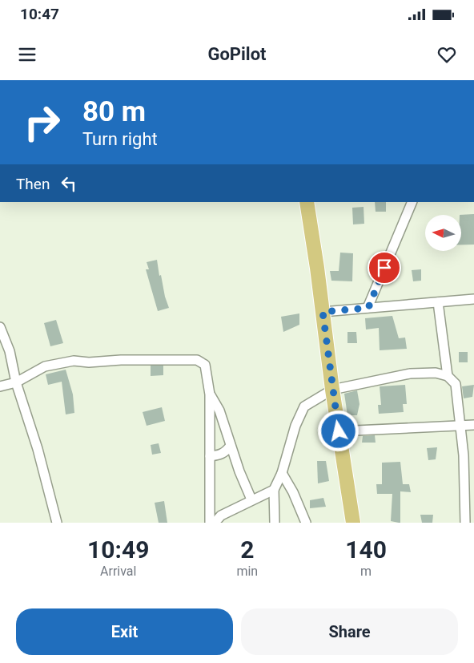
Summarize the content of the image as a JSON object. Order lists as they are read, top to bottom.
{
  "north": "left",
  "page": {
    "status": "10:47",
    "header": "GoPilot",
    "turn": ["80 m", "Turn right"],
    "then": "Then",
    "eta": [
      "10:49",
      "Arrival",
      "2",
      "min",
      "140",
      "m"
    ],
    "buttons": ["Exit", "Share"]
  }
}
